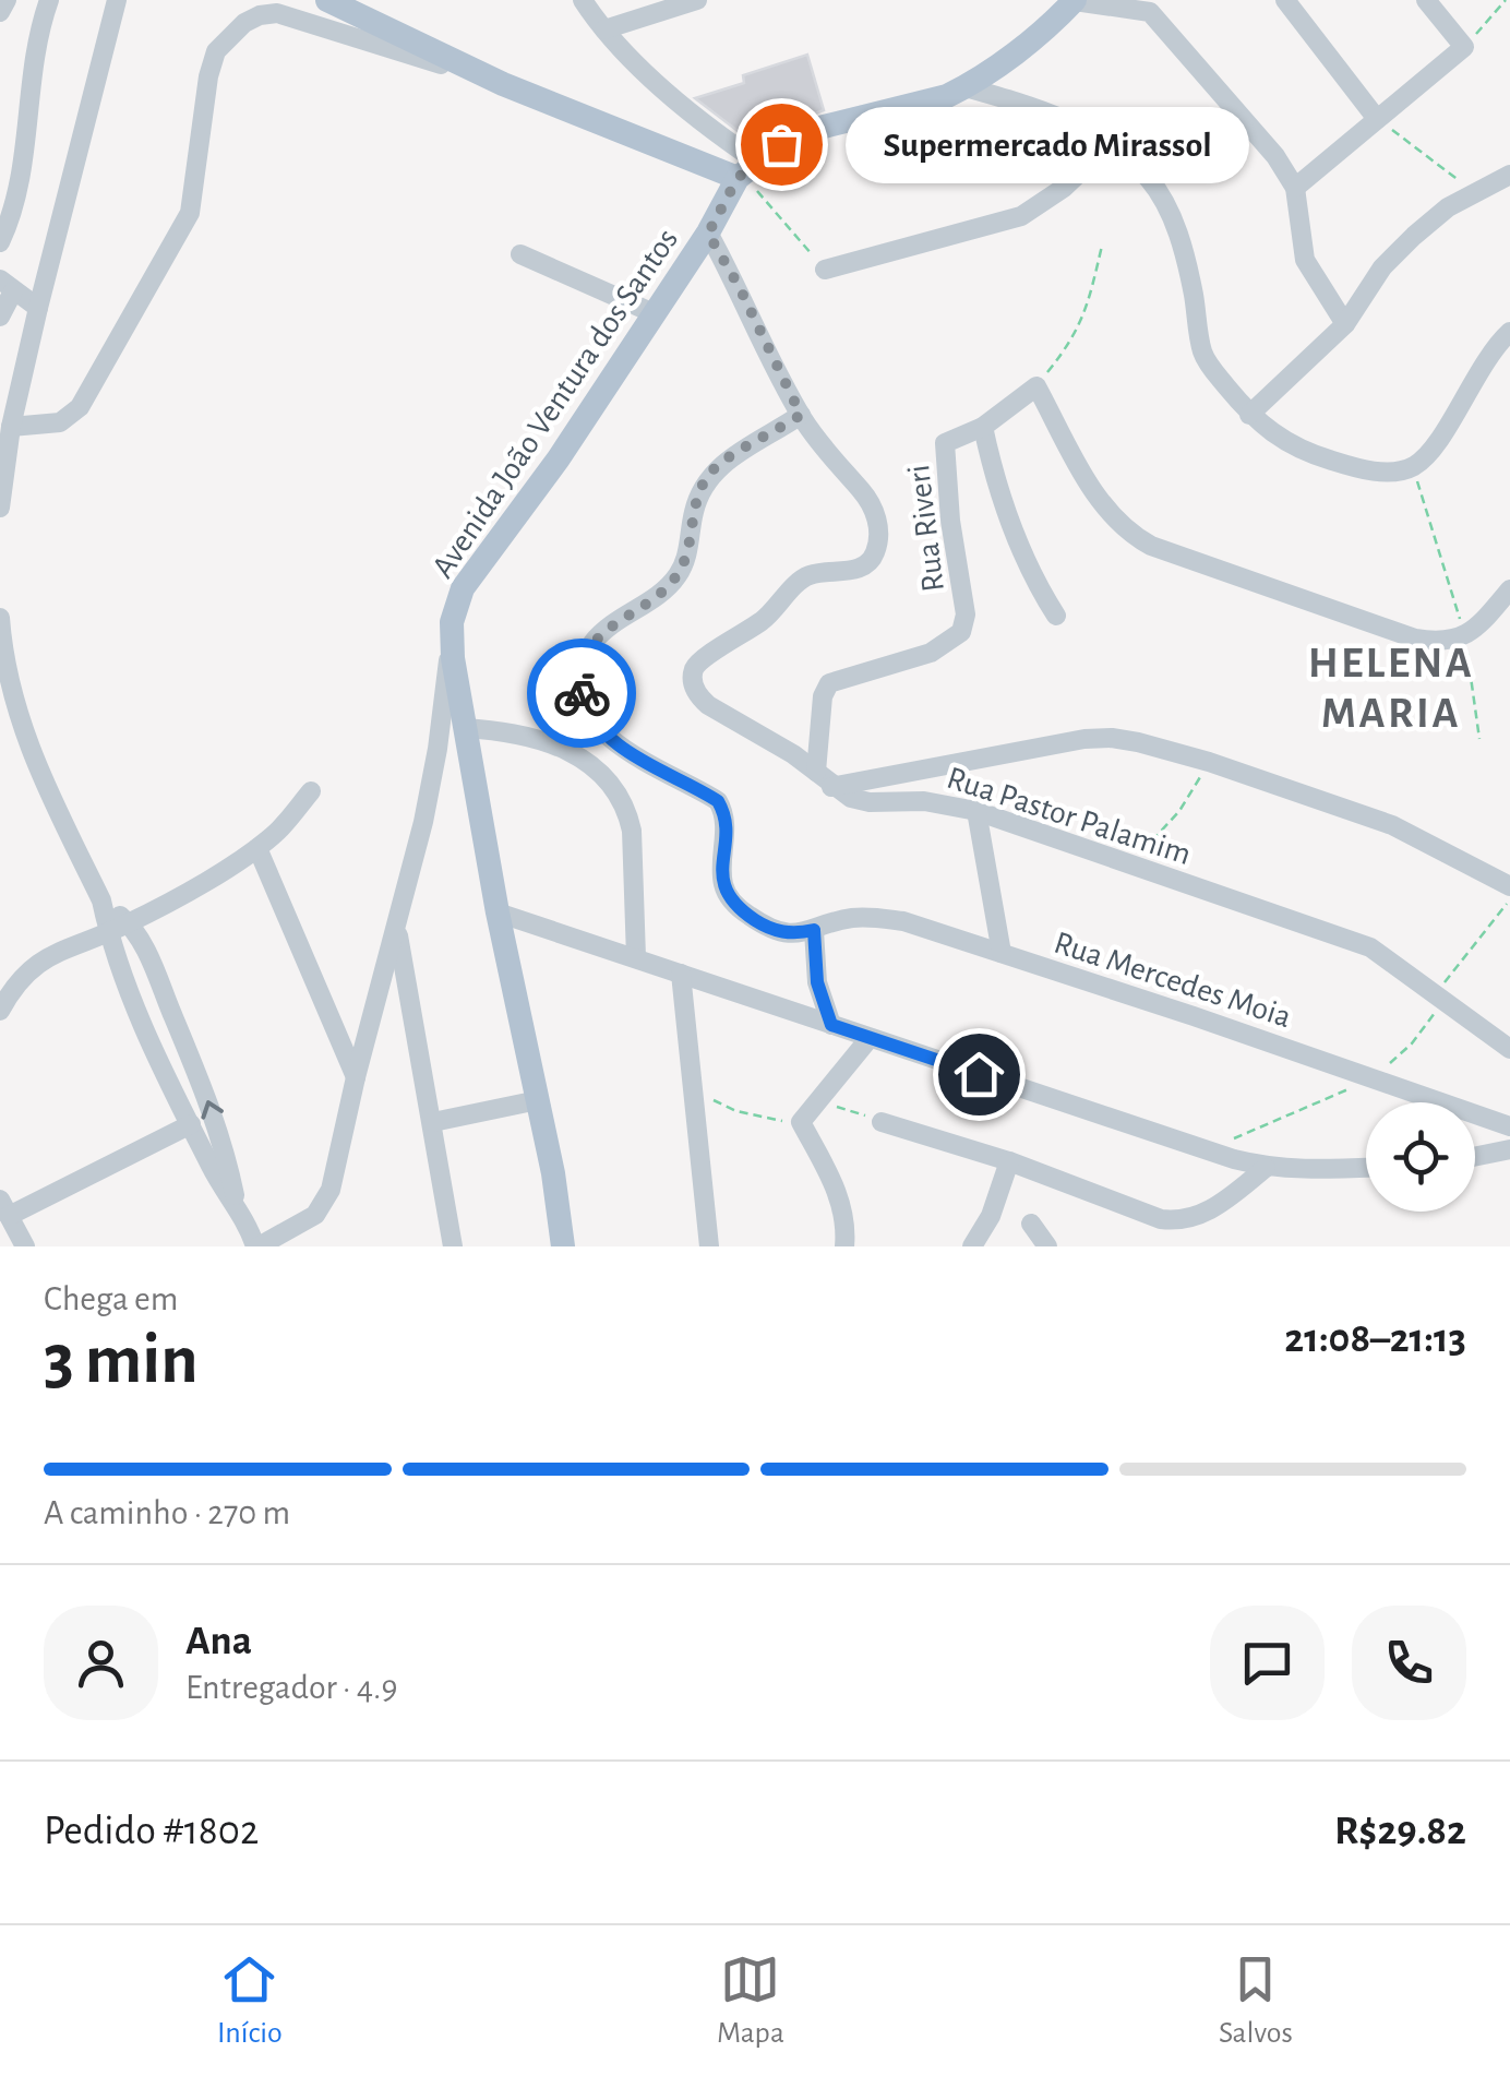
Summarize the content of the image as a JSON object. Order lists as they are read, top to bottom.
{
  "streets": {
    "main road": ["Avenida João Ventura dos Santos"],
    "street": ["Rua Riveri", "Rua Pastor Palamim", "Rua Mercedes Moia"]
  },
  "crossings": [
    ["Avenida João Ventura dos Santos", "Rua Pastor Palamim"],
    ["Rua Riveri", "Rua Pastor Palamim"]
  ],
  "districts": ["HELENA MARIA"],
  "places": ["Supermercado Mirassol"],
  "page": {
    "bubble": "Supermercado Mirassol",
    "heading": ["3 min", "Chega em", "21:08–21:13"],
    "panel": [
      "Ana",
      "Entregador · 4.9",
      "Pedido #1802",
      "R$29.82"
    ],
    "bar": "A caminho · 270 m",
    "tabs": ["Início", "Mapa", "Salvos"]
  }
}
